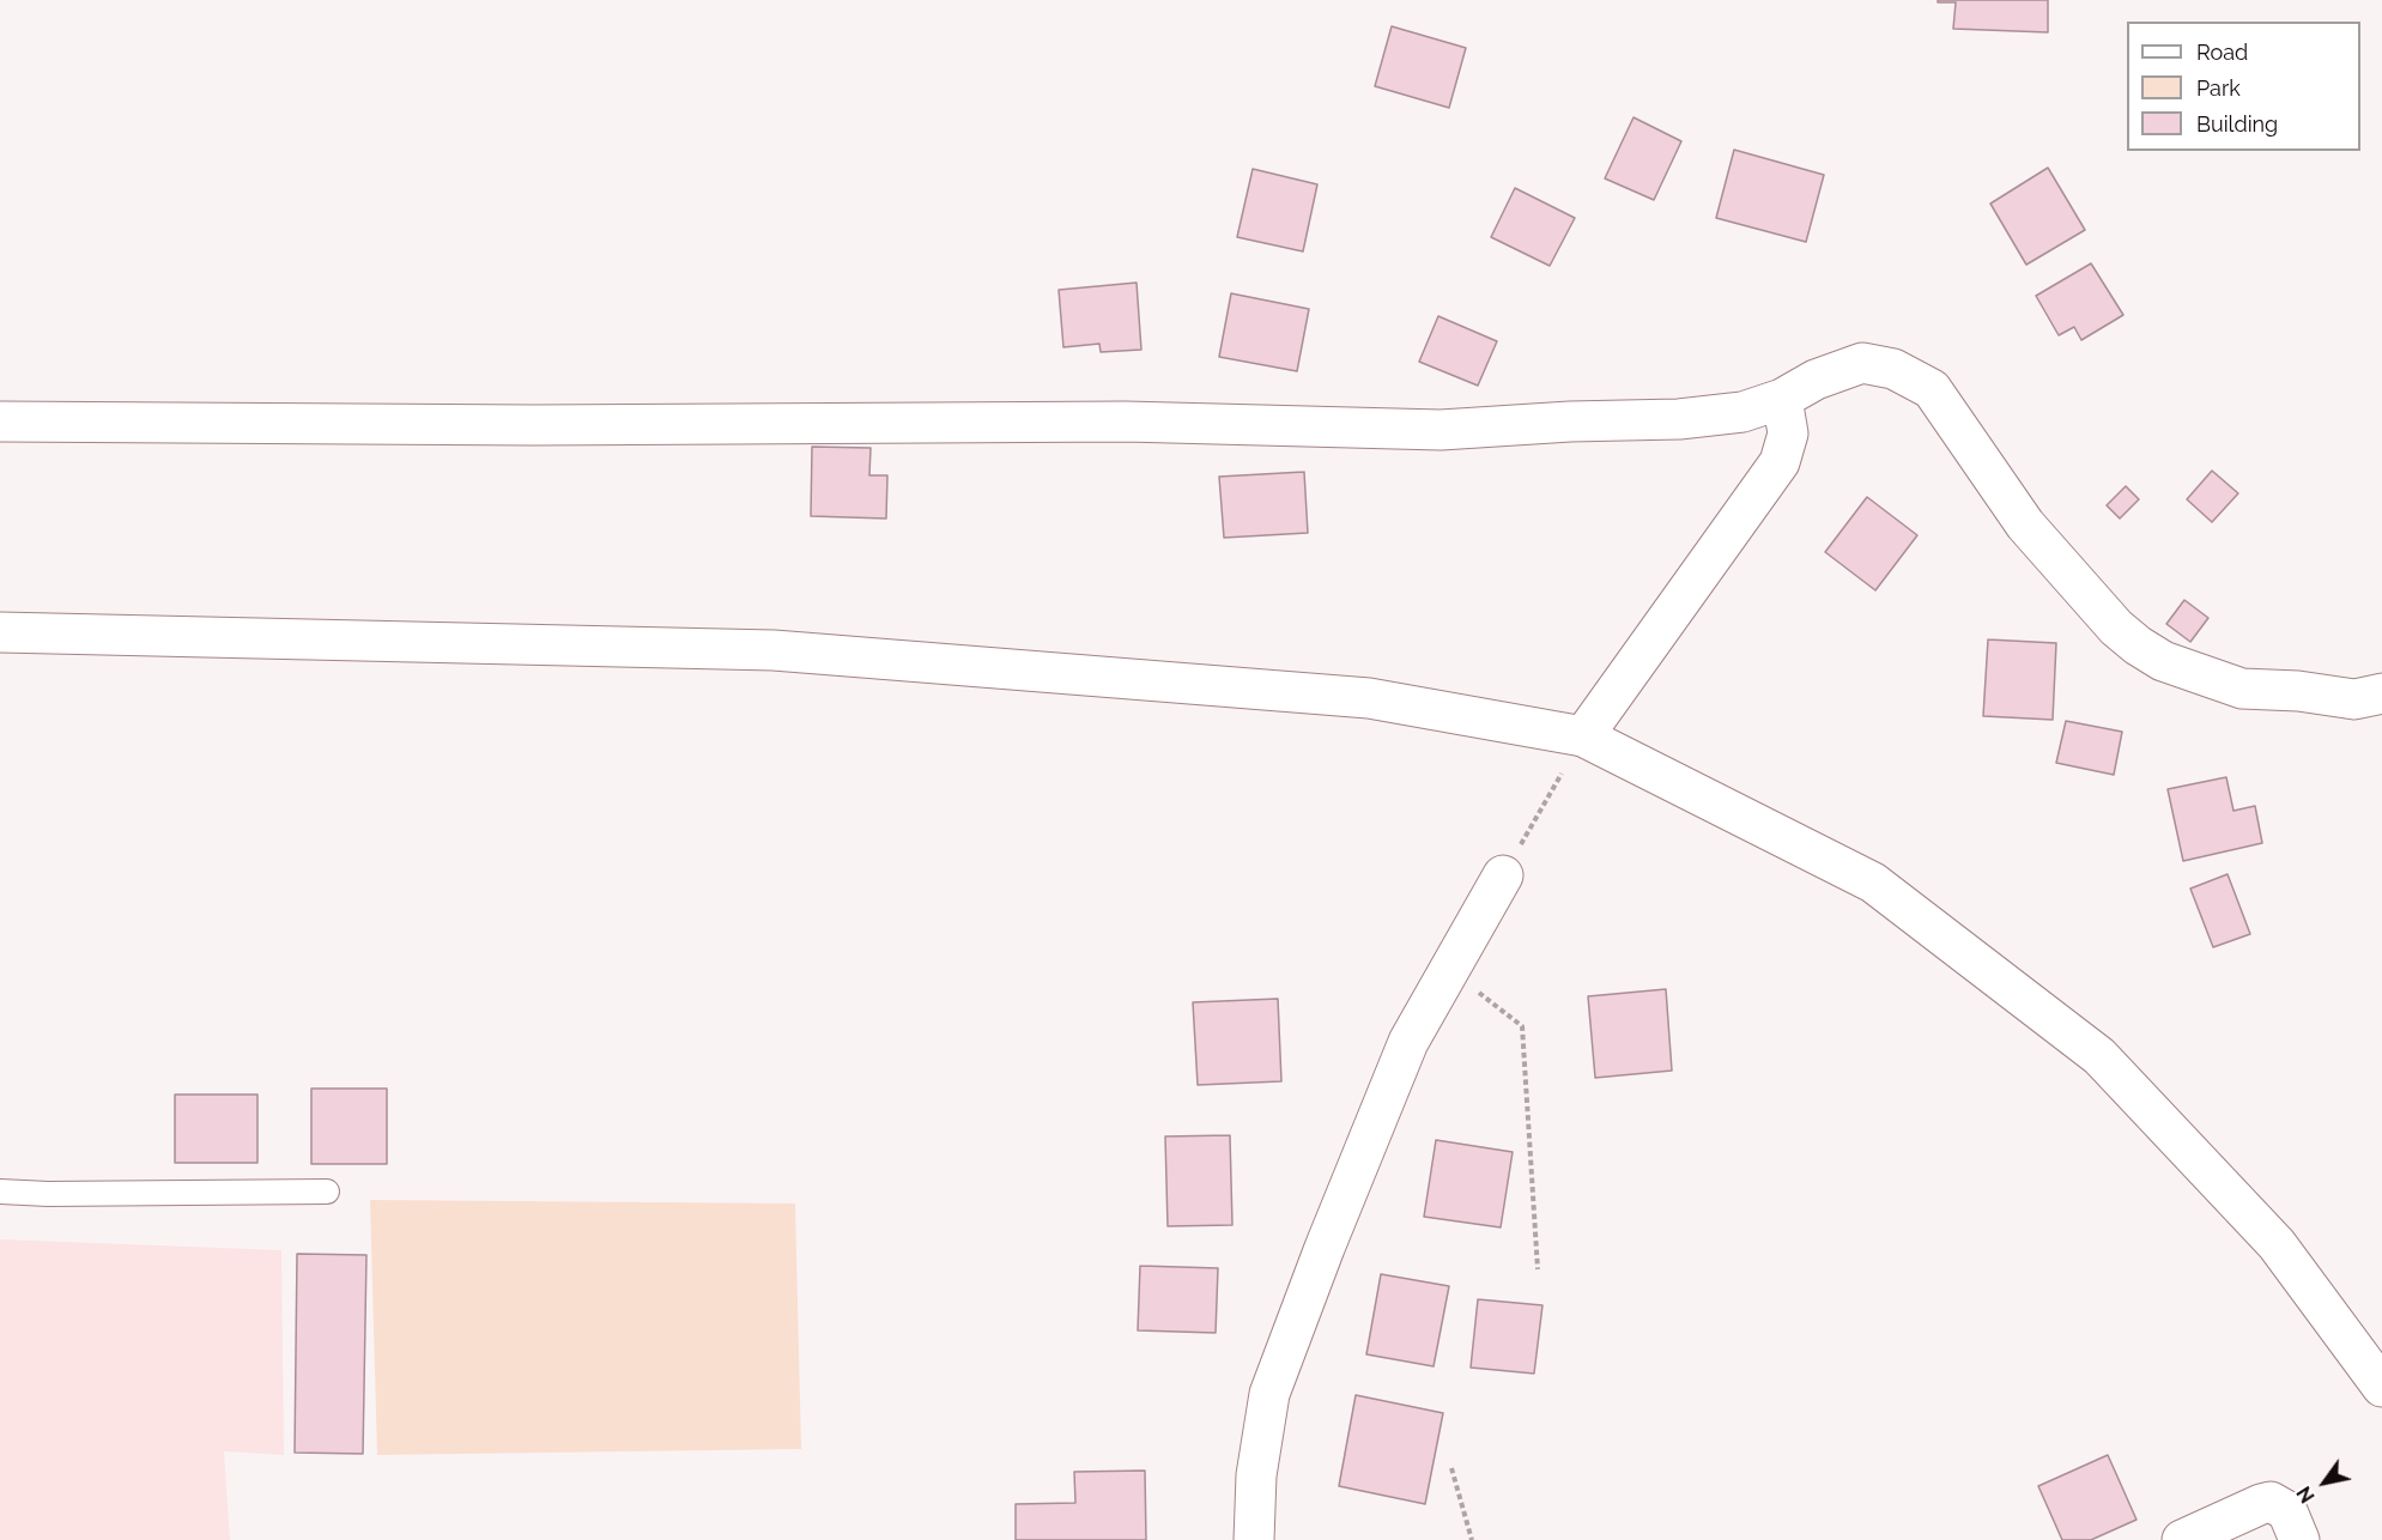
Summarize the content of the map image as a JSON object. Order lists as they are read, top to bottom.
{
  "legend": ["Road", "Park", "Building"],
  "north": "bottom left"
}
